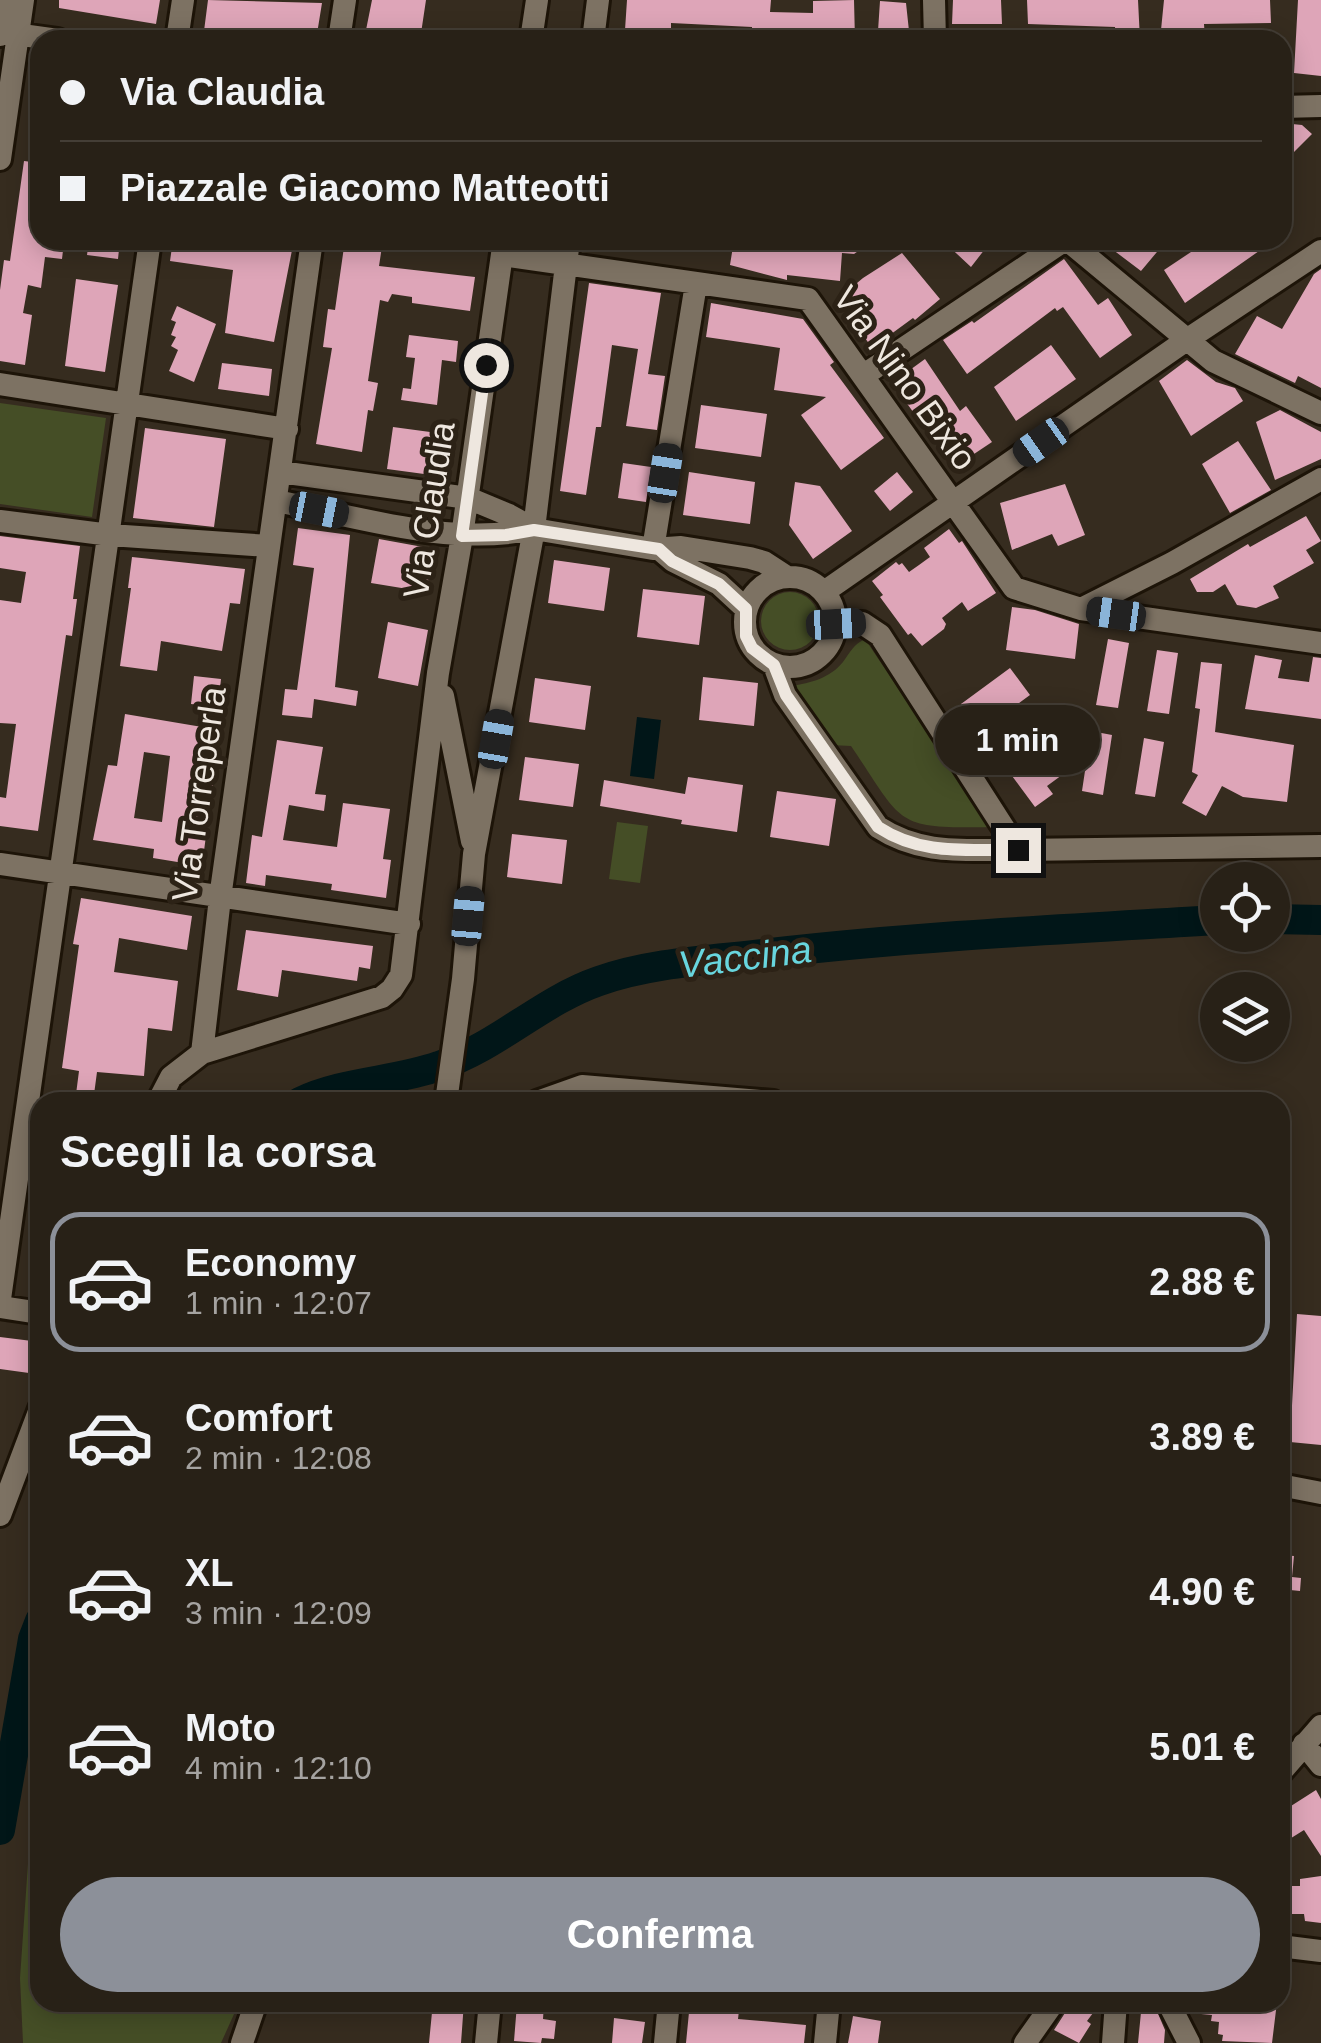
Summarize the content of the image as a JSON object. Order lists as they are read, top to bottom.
{
  "streets": {
    "street": ["Via Nino Bixio", "Via Claudia", "Via Torreperla"]
  },
  "crossings": [
    ["Via Claudia", "Via Torreperla"]
  ],
  "water": ["Vaccina"],
  "page": {
    "banner": ["Via Claudia", "Piazzale Giacomo Matteotti"],
    "bubble": "1 min",
    "heading": "Scegli la corsa",
    "list": [
      {
        "name": "Economy",
        "note": "1 min · 12:07",
        "value": "2.88 €"
      },
      {
        "name": "Comfort",
        "note": "2 min · 12:08",
        "value": "3.89 €"
      },
      {
        "name": "XL",
        "note": "3 min · 12:09",
        "value": "4.90 €"
      },
      {
        "name": "Moto",
        "note": "4 min · 12:10",
        "value": "5.01 €"
      }
    ],
    "buttons": "Conferma"
  }
}
